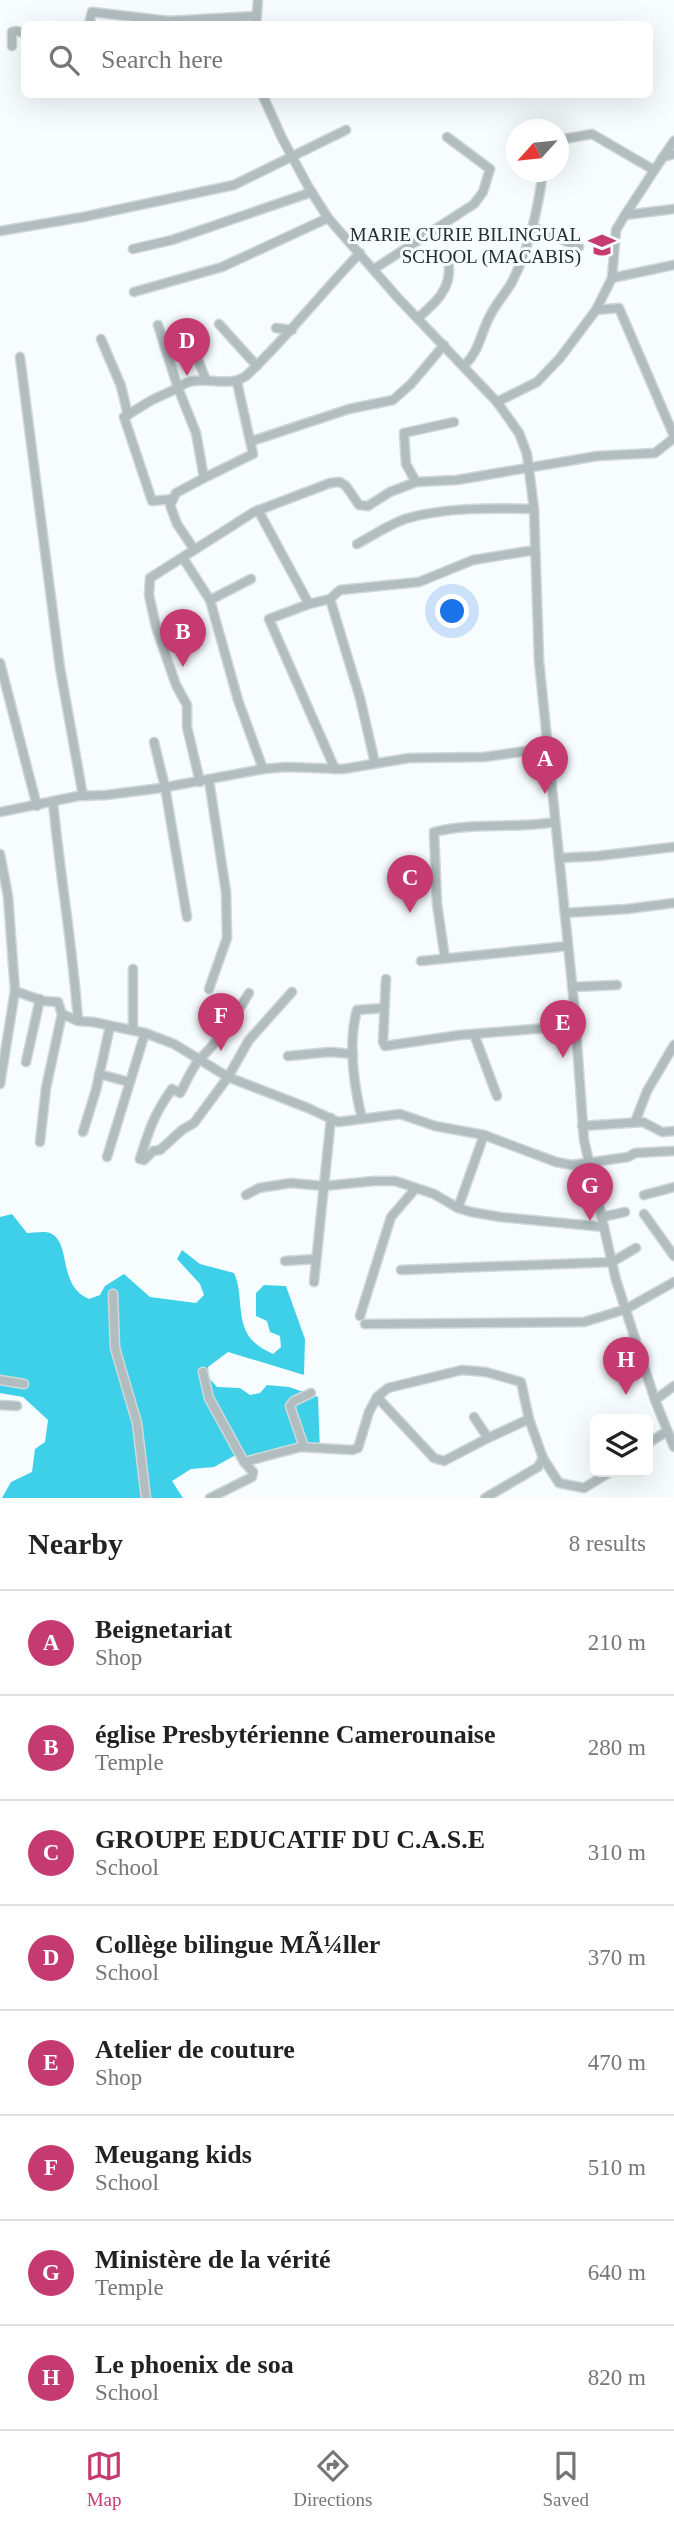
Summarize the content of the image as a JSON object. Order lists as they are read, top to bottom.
{
  "places": {
    "school or university": ["MARIE CURIE BILINGUAL SCHOOL (MACABIS)"]
  },
  "north": "bottom left",
  "page": {
    "search": "Search here",
    "pins": [
      "D",
      "B",
      "A",
      "C",
      "F",
      "E",
      "G",
      "H"
    ],
    "heading": ["Nearby", "8 results"],
    "list": [
      {
        "mark": "A",
        "name": "Beignetariat",
        "note": "Shop",
        "value": "210 m"
      },
      {
        "mark": "B",
        "name": "église Presbytérienne Camerounaise",
        "note": "Temple",
        "value": "280 m"
      },
      {
        "mark": "C",
        "name": "GROUPE EDUCATIF DU C.A.S.E",
        "note": "School",
        "value": "310 m"
      },
      {
        "mark": "D",
        "name": "Collège bilingue MÃ¼ller",
        "note": "School",
        "value": "370 m"
      },
      {
        "mark": "E",
        "name": "Atelier de couture",
        "note": "Shop",
        "value": "470 m"
      },
      {
        "mark": "F",
        "name": "Meugang kids",
        "note": "School",
        "value": "510 m"
      },
      {
        "mark": "G",
        "name": "Ministère de la vérité",
        "note": "Temple",
        "value": "640 m"
      },
      {
        "mark": "H",
        "name": "Le phoenix de soa",
        "note": "School",
        "value": "820 m"
      }
    ],
    "nav": ["Map", "Directions", "Saved"]
  }
}
